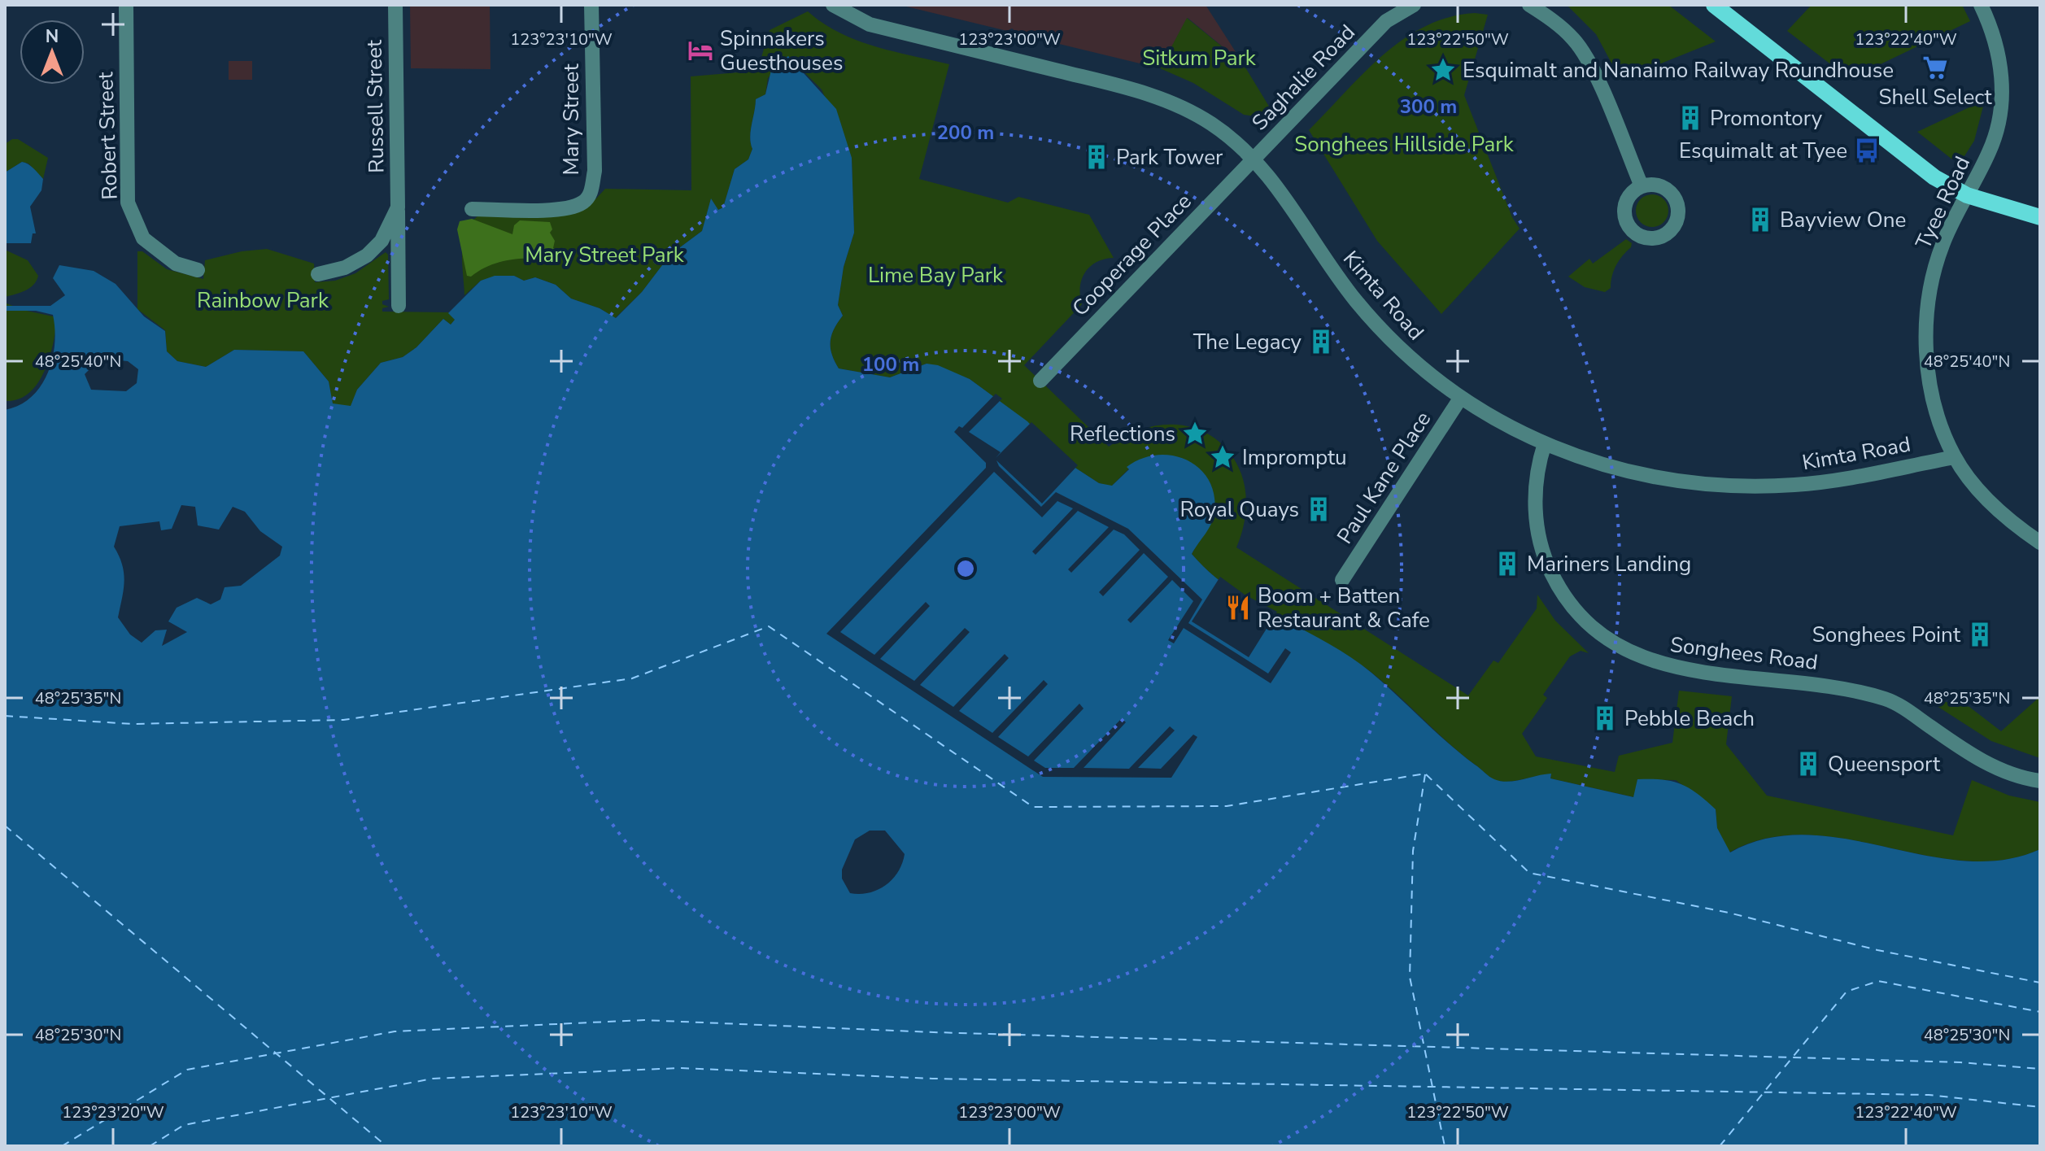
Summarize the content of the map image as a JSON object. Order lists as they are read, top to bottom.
{
  "streets": {
    "street": [
      "Saghalie Road",
      "Russell Street",
      "Mary Street",
      "Robert Street",
      "Tyee Road",
      "Cooperage Place",
      "Kimta Road",
      "Paul Kane Place",
      "Songhees Road"
    ]
  },
  "crossings": [
    ["Saghalie Road", "Cooperage Place"],
    ["Saghalie Road", "Kimta Road"],
    ["Tyee Road", "Kimta Road"],
    ["Cooperage Place", "Kimta Road"],
    ["Kimta Road", "Paul Kane Place"],
    ["Kimta Road", "Songhees Road"]
  ],
  "parks": [
    "Sitkum Park",
    "Songhees Hillside Park",
    "Mary Street Park",
    "Lime Bay Park",
    "Rainbow Park"
  ],
  "places": {
    "hotel": ["Spinnakers Guesthouses"],
    "supermarket": ["Shell Select"],
    "place": ["Esquimalt and Nanaimo Railway Roundhouse", "Reflections", "Impromptu"],
    "building": [
      "Promontory",
      "Park Tower",
      "Bayview One",
      "The Legacy",
      "Royal Quays",
      "Mariners Landing",
      "Songhees Point",
      "Pebble Beach",
      "Queensport"
    ],
    "bus stop": ["Esquimalt at Tyee"],
    "restaurant": ["Boom + Batten Restaurant & Cafe"]
  },
  "north": "top",
  "coordinates": [
    "123°23'10\"W",
    "123°23'00\"W",
    "123°22'50\"W",
    "123°22'40\"W",
    "48°25'40\"N",
    "48°25'35\"N",
    "48°25'30\"N",
    "123°23'20\"W"
  ],
  "rings": ["300 m", "200 m", "100 m"]
}
